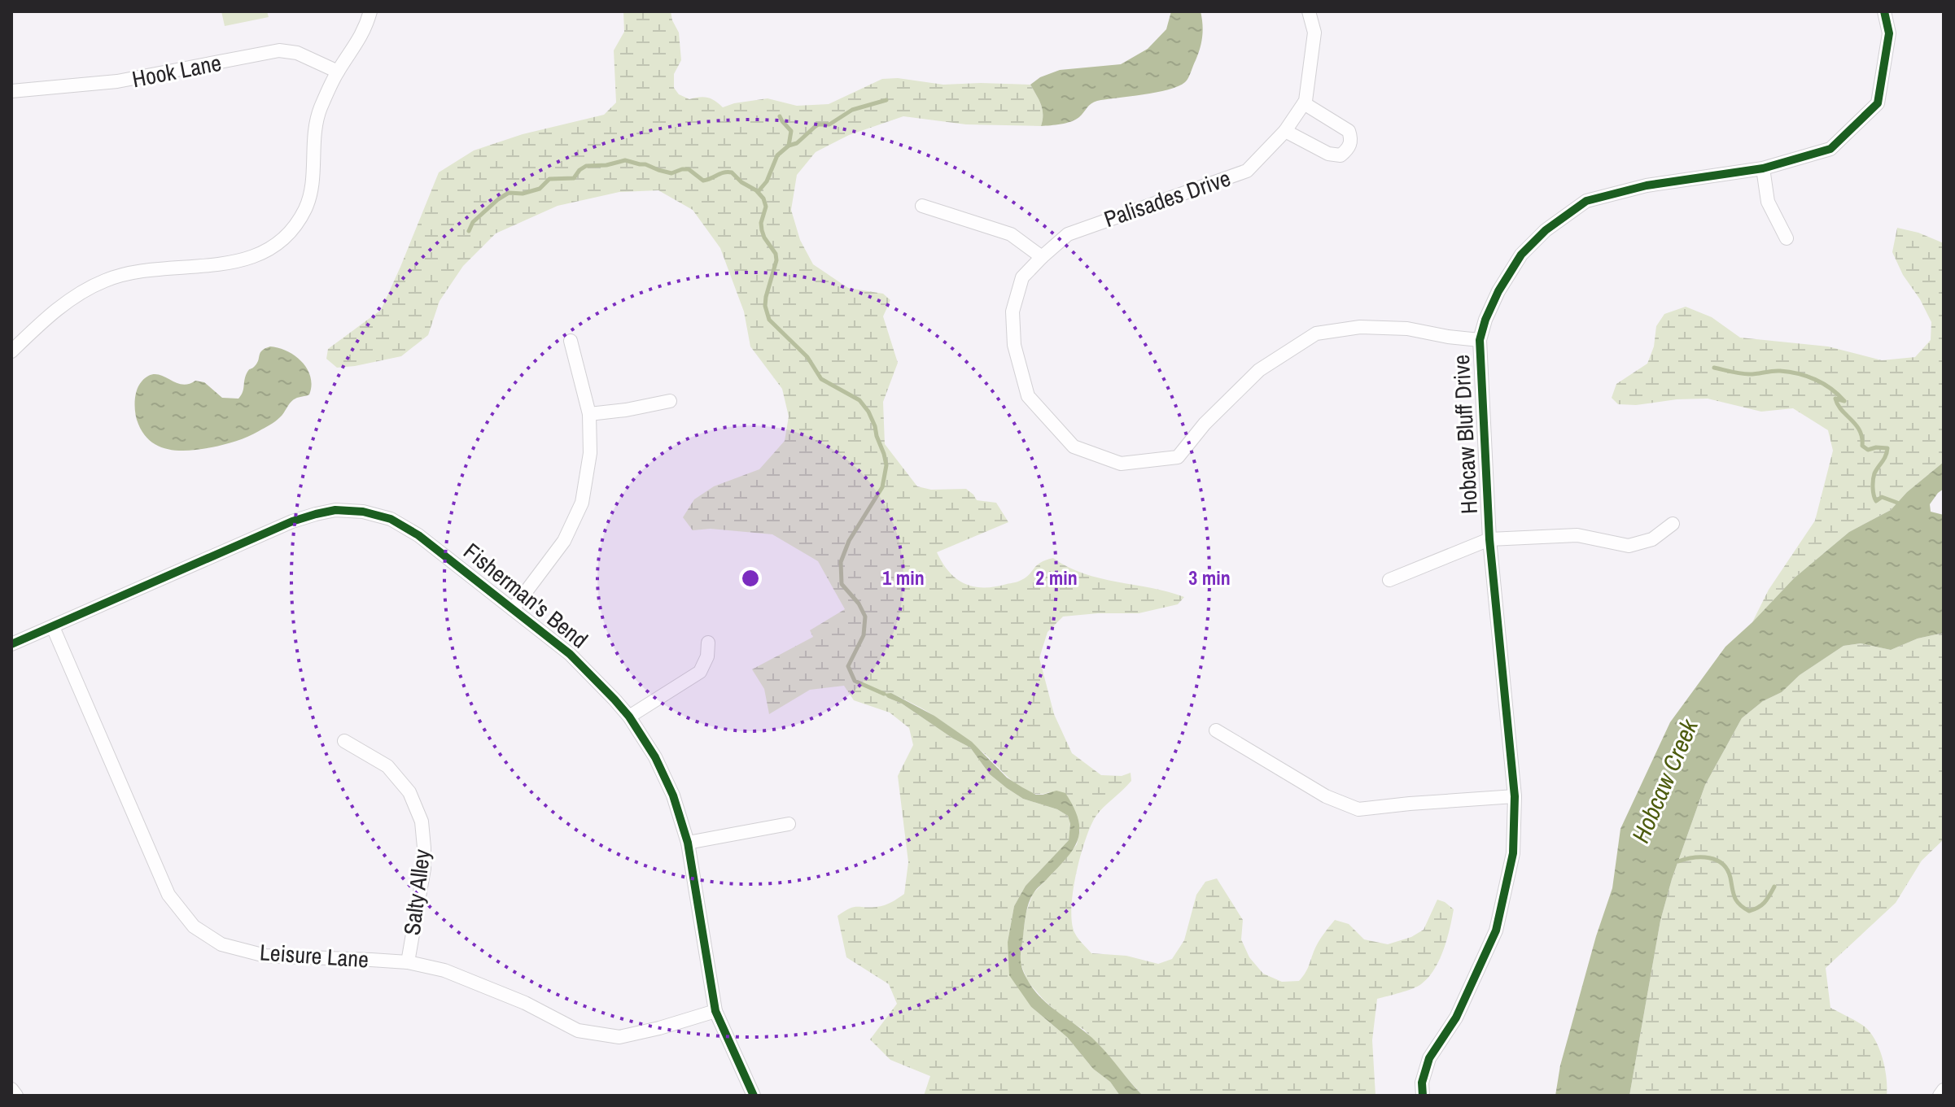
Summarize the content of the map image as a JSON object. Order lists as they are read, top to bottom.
{
  "streets": {
    "street": [
      "Hook Lane",
      "Palisades Drive",
      "Hobcaw Bluff Drive",
      "Fisherman's Bend",
      "Salty Alley",
      "Leisure Lane"
    ]
  },
  "crossings": [
    ["Palisades Drive", "Hobcaw Bluff Drive"],
    ["Fisherman's Bend", "Leisure Lane"],
    ["Salty Alley", "Leisure Lane"]
  ],
  "water": ["Hobcaw Creek"],
  "rings": ["1 min", "2 min", "3 min"]
}
